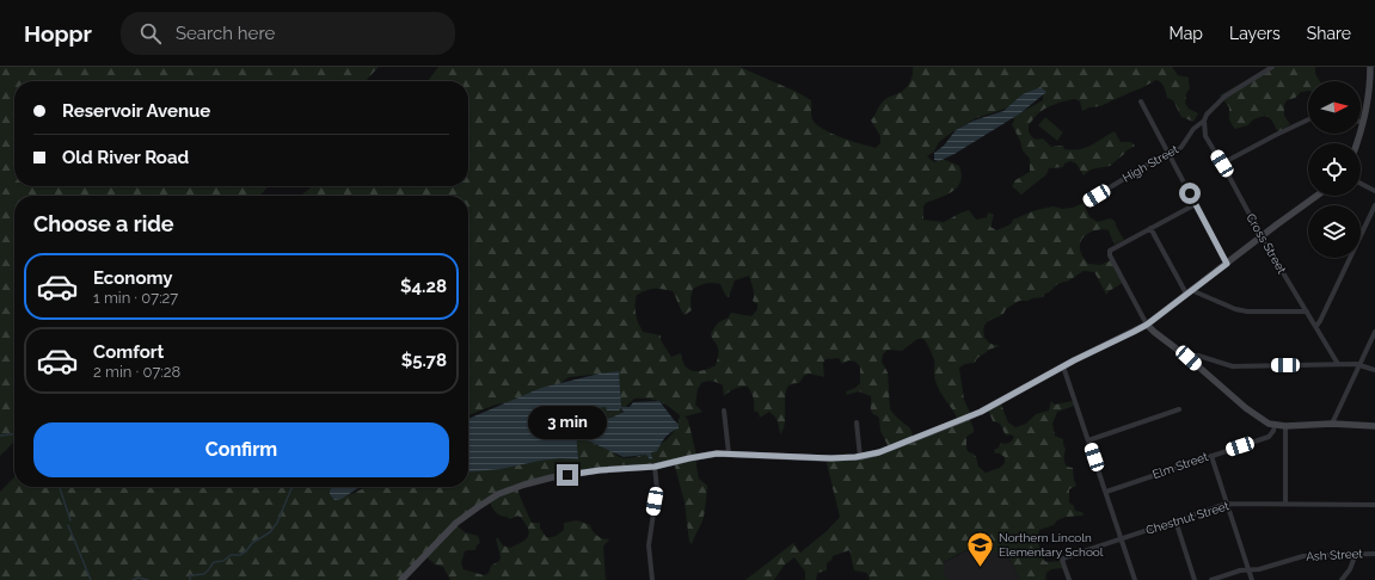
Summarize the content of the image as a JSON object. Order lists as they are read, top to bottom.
{
  "streets": {
    "street": [
      "High Street",
      "Cross Street",
      "Elm Street",
      "Chestnut Street",
      "Ash Street"
    ]
  },
  "crossings": [
    ["High Street", "Cross Street"]
  ],
  "places": {
    "school or university": ["Northern Lincoln Elementary School"]
  },
  "north": "right",
  "page": {
    "header": "Hoppr",
    "search": "Search here",
    "nav": ["Map", "Layers", "Share"],
    "banner": ["Reservoir Avenue", "Old River Road"],
    "heading": "Choose a ride",
    "list": [
      {
        "name": "Economy",
        "note": "1 min · 07:27",
        "value": "$4.28"
      },
      {
        "name": "Comfort",
        "note": "2 min · 07:28",
        "value": "$5.78"
      }
    ],
    "bubble": "3 min",
    "buttons": "Confirm"
  }
}
